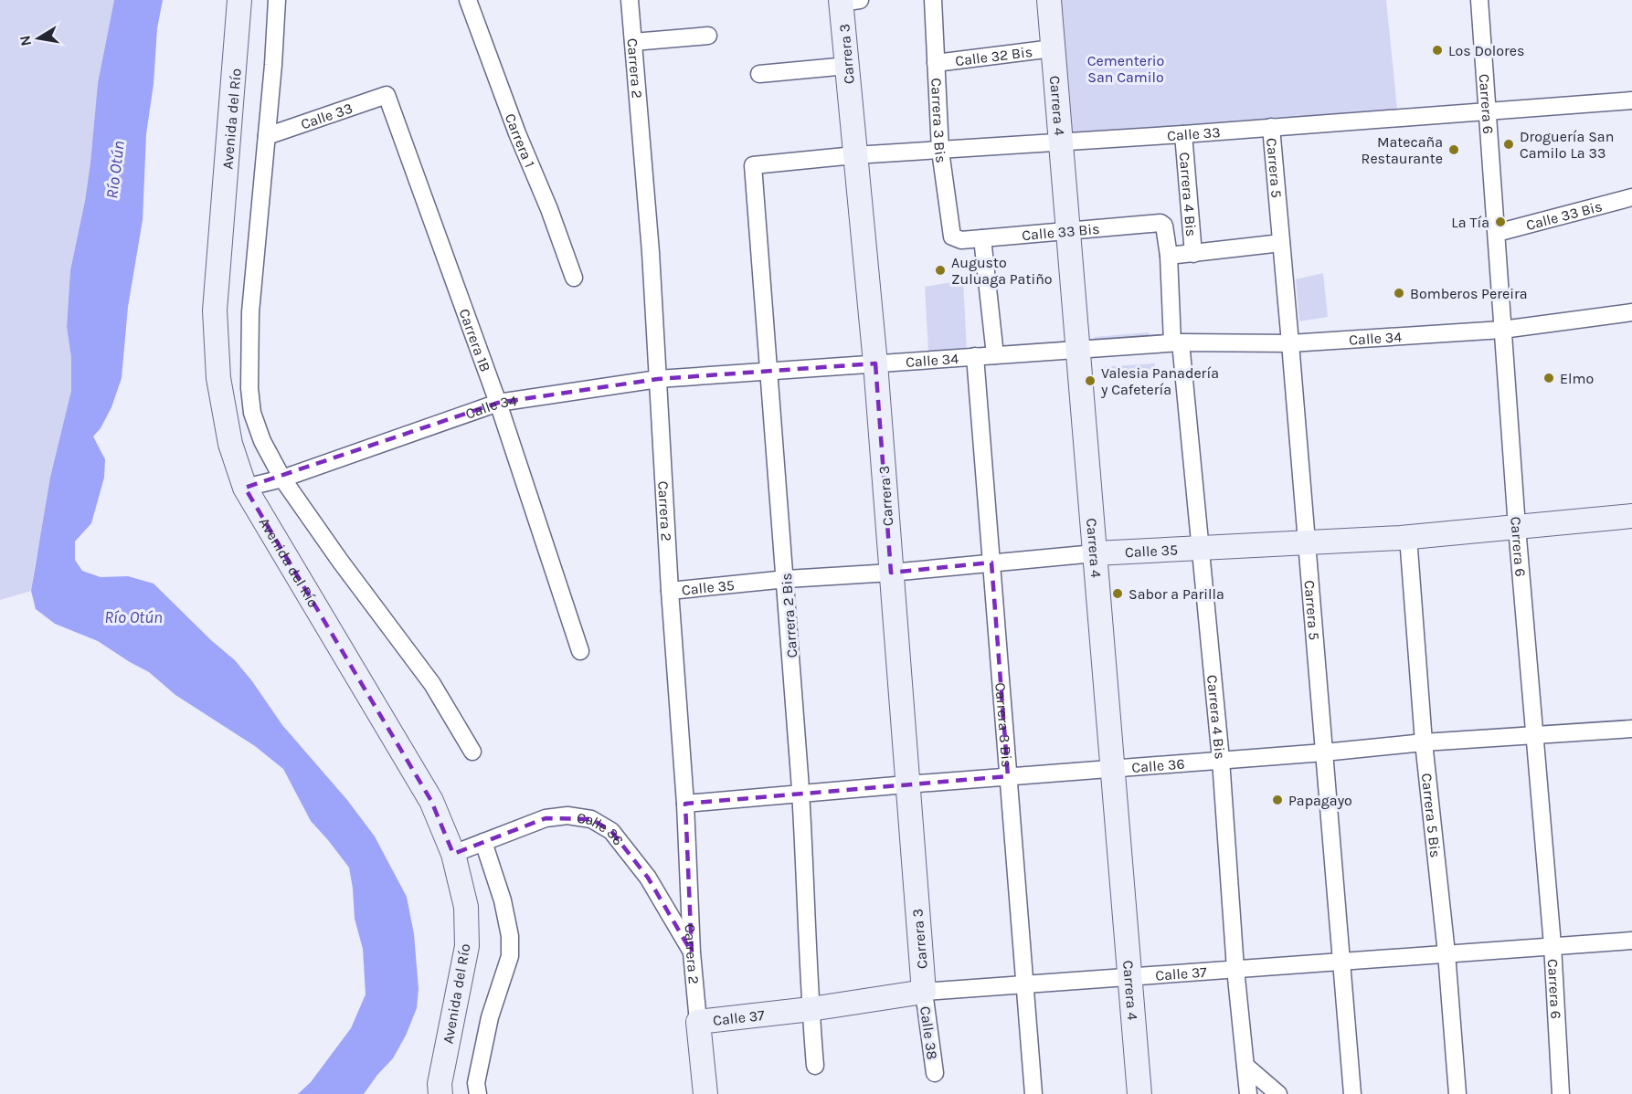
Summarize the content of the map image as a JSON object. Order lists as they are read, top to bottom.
{
  "streets": {
    "main road": [
      "Carrera 3",
      "Carrera 4",
      "Avenida del Río",
      "Calle 35",
      "Calle 37"
    ],
    "street": [
      "Calle 32 Bis",
      "Carrera 2",
      "Carrera 6",
      "Calle 33",
      "Carrera 3 Bis",
      "Carrera 1",
      "Carrera 5",
      "Carrera 4 Bis",
      "Calle 33 Bis",
      "Calle 34",
      "Carrera 1B",
      "Carrera 2 Bis",
      "Calle 36",
      "Carrera 5 Bis",
      "Calle 38"
    ]
  },
  "crossings": [
    ["Carrera 3", "Calle 33"],
    ["Carrera 3", "Calle 34"],
    ["Carrera 3", "Calle 35"],
    ["Carrera 3", "Calle 36"],
    ["Carrera 3", "Calle 37"],
    ["Carrera 3", "Calle 38"],
    ["Calle 32 Bis", "Carrera 4"],
    ["Calle 32 Bis", "Carrera 3 Bis"],
    ["Carrera 2", "Calle 34"],
    ["Carrera 2", "Calle 35"],
    ["Carrera 2", "Calle 36"],
    ["Carrera 2", "Calle 37"],
    ["Carrera 6", "Calle 33"],
    ["Carrera 6", "Calle 33 Bis"],
    ["Carrera 6", "Calle 34"],
    ["Carrera 6", "Calle 35"],
    ["Carrera 6", "Calle 36"],
    ["Carrera 6", "Calle 37"],
    ["Carrera 4", "Calle 33"],
    ["Carrera 4", "Calle 33 Bis"],
    ["Carrera 4", "Calle 34"],
    ["Carrera 4", "Calle 35"],
    ["Carrera 4", "Calle 36"],
    ["Carrera 4", "Calle 37"],
    ["Calle 33", "Carrera 3 Bis"],
    ["Calle 33", "Carrera 5"],
    ["Calle 33", "Carrera 4 Bis"],
    ["Calle 33", "Carrera 1B"],
    ["Calle 33", "Carrera 2 Bis"],
    ["Avenida del Río", "Calle 34"],
    ["Avenida del Río", "Calle 36"],
    ["Carrera 3 Bis", "Calle 33 Bis"],
    ["Carrera 3 Bis", "Calle 34"],
    ["Carrera 3 Bis", "Calle 35"],
    ["Carrera 3 Bis", "Calle 36"],
    ["Carrera 3 Bis", "Calle 37"],
    ["Carrera 5", "Calle 34"],
    ["Carrera 5", "Calle 35"],
    ["Carrera 5", "Calle 36"],
    ["Carrera 5", "Calle 37"],
    ["Carrera 4 Bis", "Calle 34"],
    ["Carrera 4 Bis", "Calle 35"],
    ["Carrera 4 Bis", "Calle 36"],
    ["Carrera 4 Bis", "Calle 37"],
    ["Calle 34", "Carrera 1B"],
    ["Calle 34", "Carrera 2 Bis"],
    ["Calle 35", "Carrera 2 Bis"],
    ["Calle 35", "Carrera 5 Bis"],
    ["Carrera 2 Bis", "Calle 36"],
    ["Carrera 2 Bis", "Calle 37"],
    ["Calle 36", "Carrera 5 Bis"],
    ["Carrera 5 Bis", "Calle 37"],
    ["Calle 37", "Calle 38"]
  ],
  "water": ["Río Otún"],
  "parks": ["Cementerio San Camilo"],
  "places": [
    "Los Dolores",
    "Droguería San Camilo La 33",
    "Matecaña Restaurante",
    "La Tía",
    "Augusto Zuluaga Patiño",
    "Bomberos Pereira",
    "Elmo",
    "Valesia Panadería y Cafetería",
    "Sabor a Parilla",
    "Papagayo"
  ],
  "north": "left"
}
